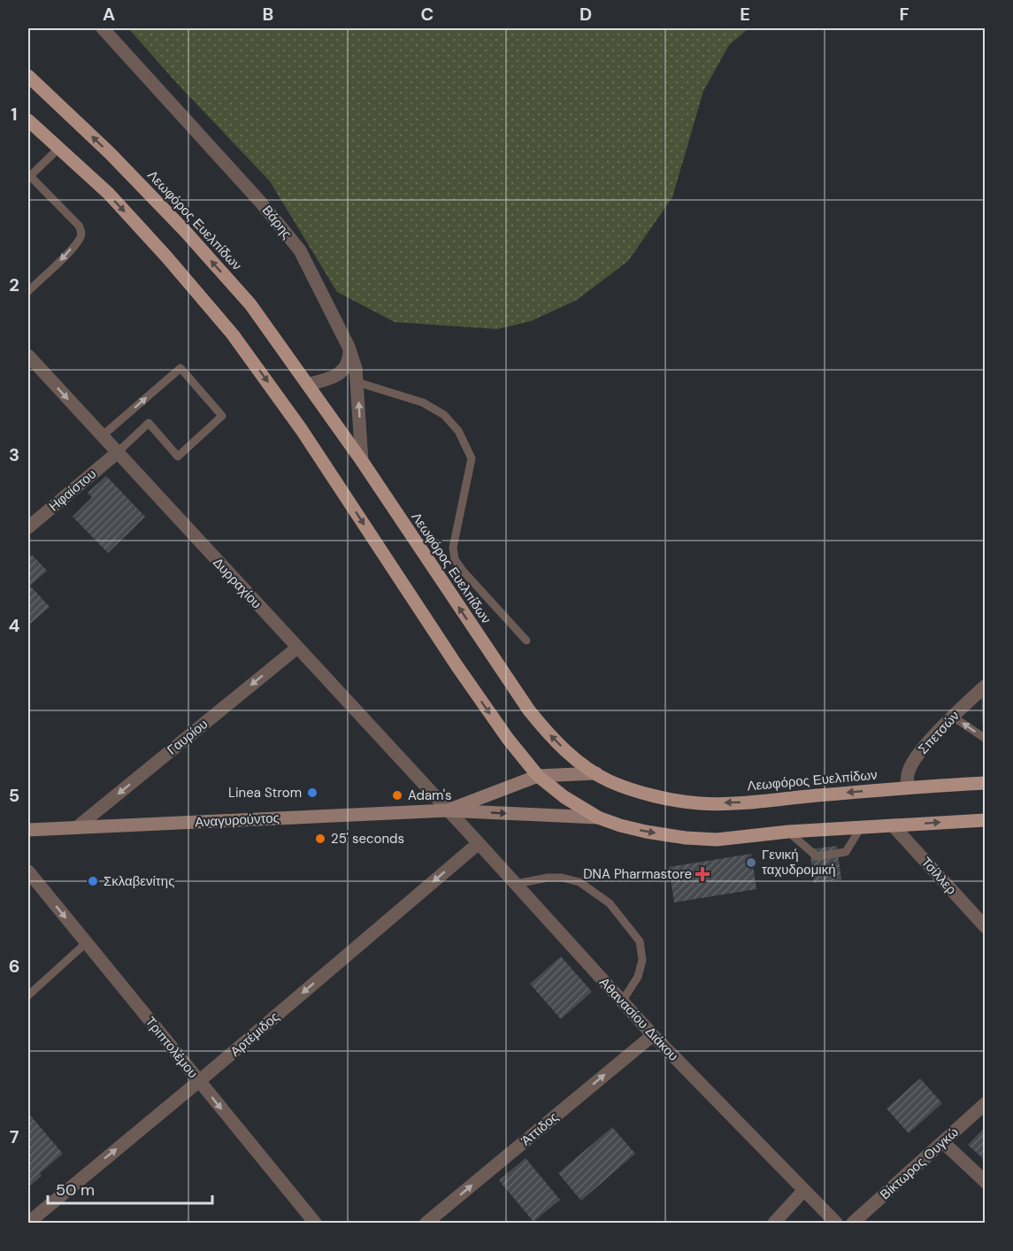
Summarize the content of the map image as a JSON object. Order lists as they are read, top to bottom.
{
  "streets": {
    "main road": ["Λεωφόρος Ευελπίδων", "Αναγυρούντος"],
    "street": [
      "Βάρης",
      "Ηφαίστου",
      "Δυρραχίου",
      "Σπετσών",
      "Γαυρίου",
      "Τσίλλερ",
      "Αθανασίου Διάκου",
      "Αρτέμιδος",
      "Τριπτολέμου",
      "Άττιδος",
      "Βίκτωρος Ουγκώ"
    ]
  },
  "crossings": [
    ["Λεωφόρος Ευελπίδων", "Βάρης"],
    ["Λεωφόρος Ευελπίδων", "Σπετσών"],
    ["Λεωφόρος Ευελπίδων", "Αναγυρούντος"],
    ["Ηφαίστου", "Δυρραχίου"],
    ["Δυρραχίου", "Γαυρίου"],
    ["Δυρραχίου", "Αναγυρούντος"],
    ["Δυρραχίου", "Αθανασίου Διάκου"],
    ["Γαυρίου", "Αναγυρούντος"],
    ["Αναγυρούντος", "Αθανασίου Διάκου"],
    ["Αθανασίου Διάκου", "Αρτέμιδος"],
    ["Αθανασίου Διάκου", "Άττιδος"],
    ["Αρτέμιδος", "Τριπτολέμου"]
  ],
  "one_way": ["Γαυρίου", "Τριπτολέμου", "Άττιδος"],
  "places": {
    "other": [
      "Linea Strom",
      "Adam's",
      "25' seconds",
      "Γενική ταχυδρομική",
      "Σκλαβενίτης"
    ],
    "health": ["DNA Pharmastore"]
  },
  "scale_bar": "50 m",
  "grid": {
    "columns": [
      "A",
      "B",
      "C",
      "D",
      "E",
      "F"
    ],
    "rows": [
      "1",
      "2",
      "3",
      "4",
      "5",
      "6",
      "7"
    ]
  }
}
